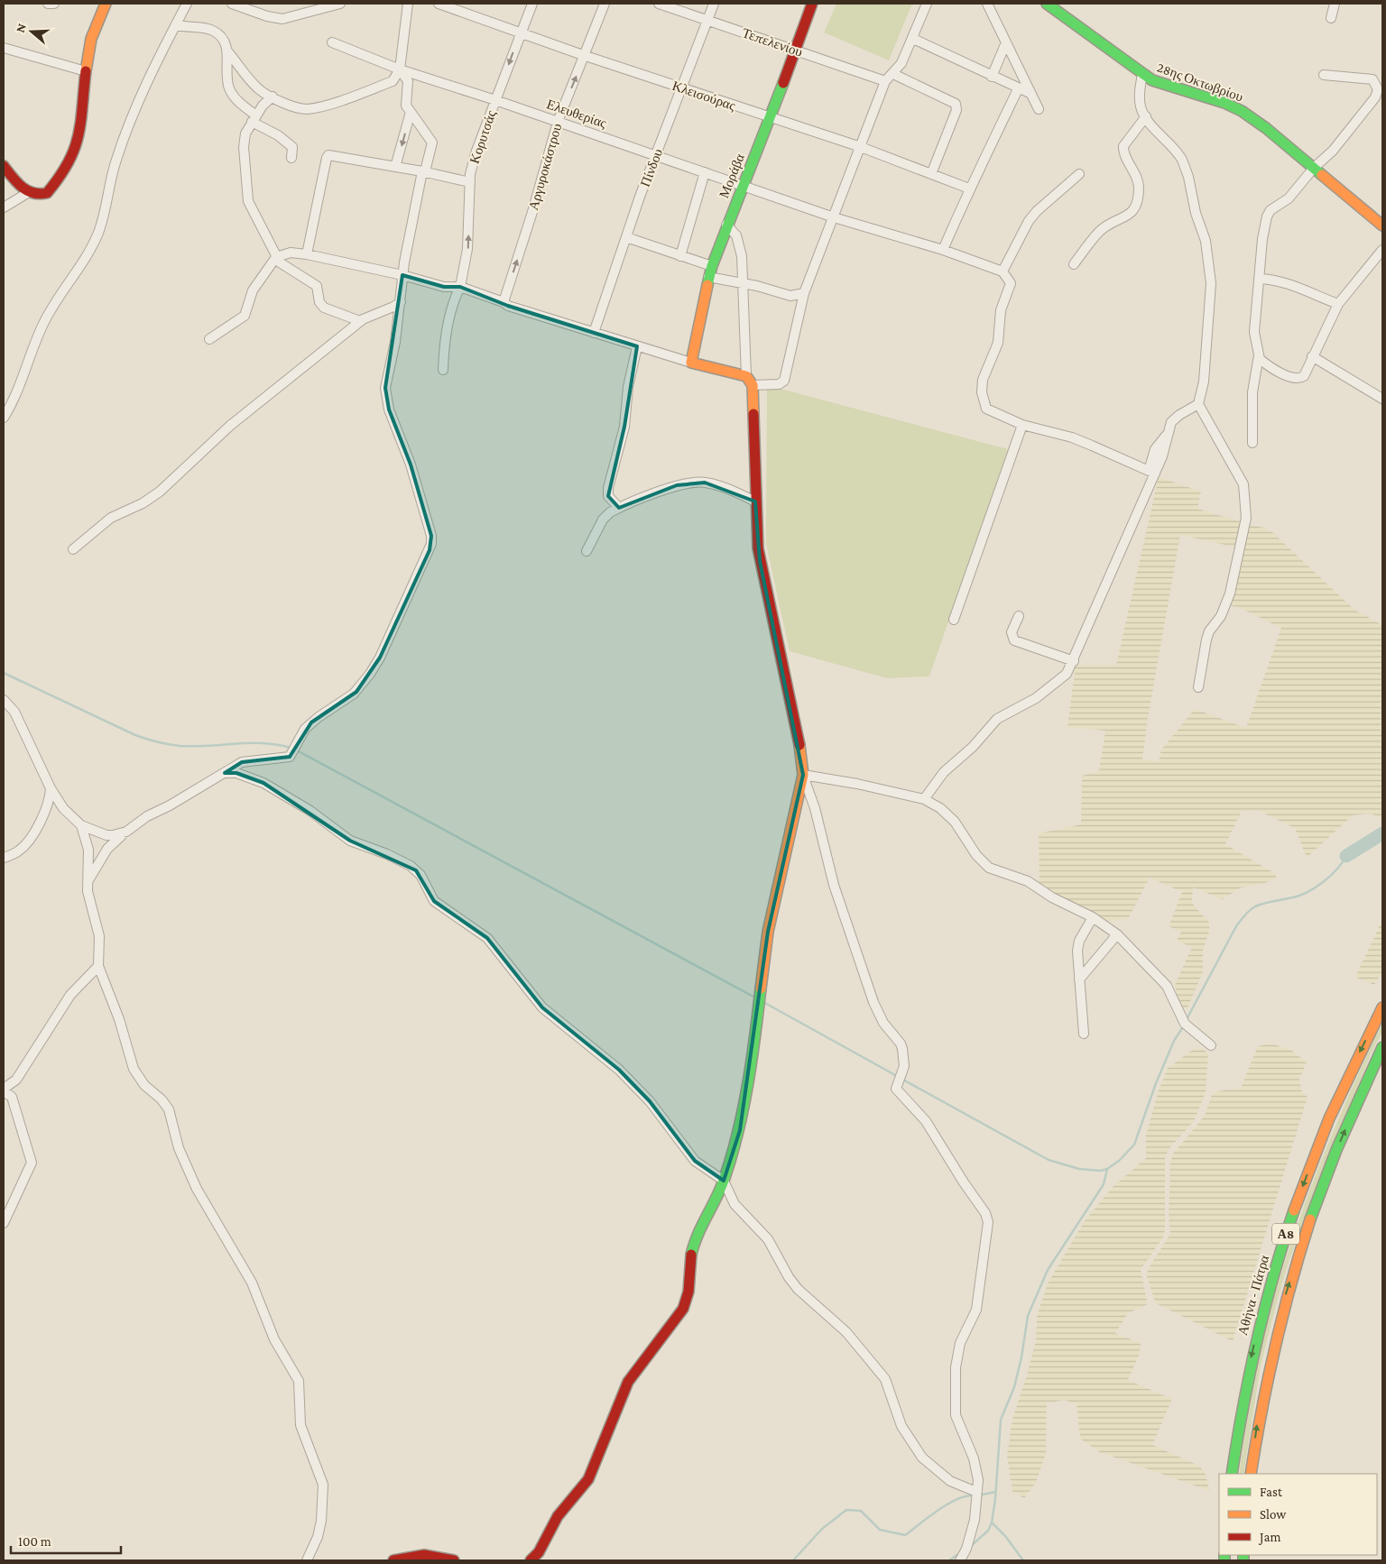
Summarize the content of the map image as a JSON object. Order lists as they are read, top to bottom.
{
  "streets": {
    "main road": [
      "28ης Οκτωβρίου",
      "Μοράβα",
      "Α8",
      "Αθήνα - Πάτρα"
    ],
    "street": [
      "Τεπελενίου",
      "Κλεισούρας",
      "Ελευθερίας",
      "Κορυτσάς",
      "Αργυροκάστρου",
      "Πίνδου"
    ]
  },
  "crossings": [
    ["Τεπελενίου", "Πίνδου"],
    ["Τεπελενίου", "Μοράβα"],
    ["Κλεισούρας", "Κορυτσάς"],
    ["Κλεισούρας", "Αργυροκάστρου"],
    ["Κλεισούρας", "Πίνδου"],
    ["Κλεισούρας", "Μοράβα"],
    ["Ελευθερίας", "Κορυτσάς"],
    ["Ελευθερίας", "Αργυροκάστρου"],
    ["Ελευθερίας", "Πίνδου"],
    ["Ελευθερίας", "Μοράβα"]
  ],
  "one_way": ["Αργυροκάστρου"],
  "legend": ["Fast", "Slow", "Jam"],
  "scale_bar": "100 m",
  "north": "left"
}
